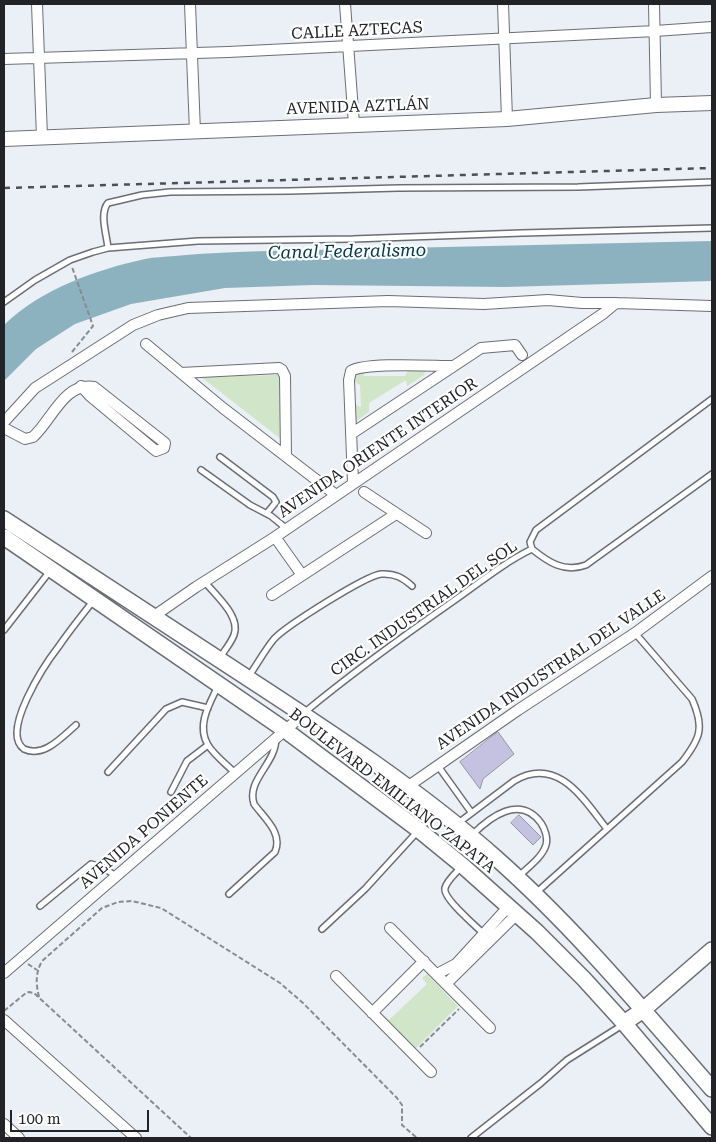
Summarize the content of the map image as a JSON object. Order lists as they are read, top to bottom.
{
  "streets": {
    "main road": ["AVENIDA AZTLÁN", "BOULEVARD EMILIANO ZAPATA"],
    "street": [
      "CALLE AZTECAS",
      "AVENIDA ORIENTE INTERIOR",
      "AVENIDA INDUSTRIAL DEL VALLE",
      "AVENIDA PONIENTE"
    ],
    "lane": ["CIRC. INDUSTRIAL DEL SOL"]
  },
  "crossings": [
    ["AVENIDA ORIENTE INTERIOR", "BOULEVARD EMILIANO ZAPATA"],
    ["CIRC. INDUSTRIAL DEL SOL", "BOULEVARD EMILIANO ZAPATA"],
    ["CIRC. INDUSTRIAL DEL SOL", "AVENIDA PONIENTE"],
    ["AVENIDA INDUSTRIAL DEL VALLE", "BOULEVARD EMILIANO ZAPATA"],
    ["BOULEVARD EMILIANO ZAPATA", "AVENIDA PONIENTE"]
  ],
  "water": ["Canal Federalismo"],
  "scale_bar": "100 m"
}
